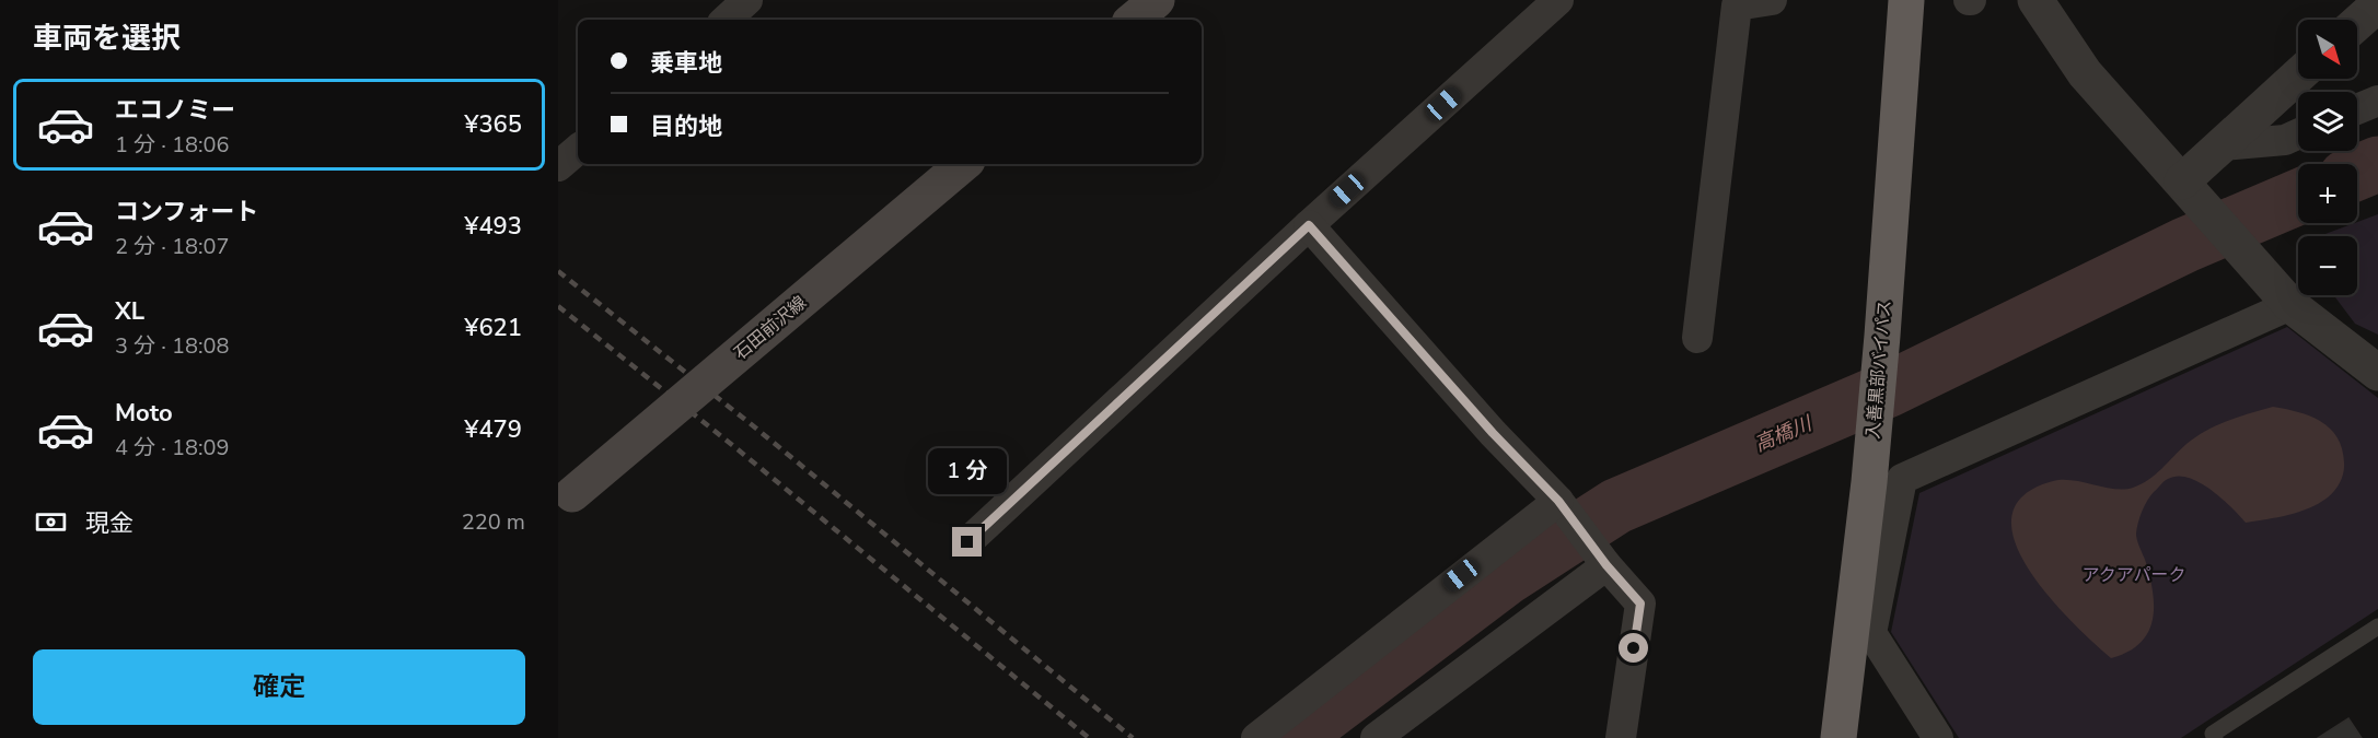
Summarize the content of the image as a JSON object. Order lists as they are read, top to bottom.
{
  "streets": {
    "highway": ["入善黒部バイパス"],
    "main road": ["石田前沢線"]
  },
  "water": ["高橋川"],
  "parks": ["アクアパーク"],
  "north": "bottom right",
  "page": {
    "heading": "車両を選択",
    "map_buttons": ["+", "−"],
    "banner": ["乗車地", "目的地"],
    "list": [
      {
        "name": "エコノミー",
        "note": "1 分 · 18:06",
        "value": "¥365"
      },
      {
        "name": "コンフォート",
        "note": "2 分 · 18:07",
        "value": "¥493"
      },
      {
        "name": "XL",
        "note": "3 分 · 18:08",
        "value": "¥621"
      },
      {
        "name": "Moto",
        "note": "4 分 · 18:09",
        "value": "¥479"
      }
    ],
    "bubble": "1 分",
    "pay": ["現金", "220 m"],
    "buttons": "確定"
  }
}
